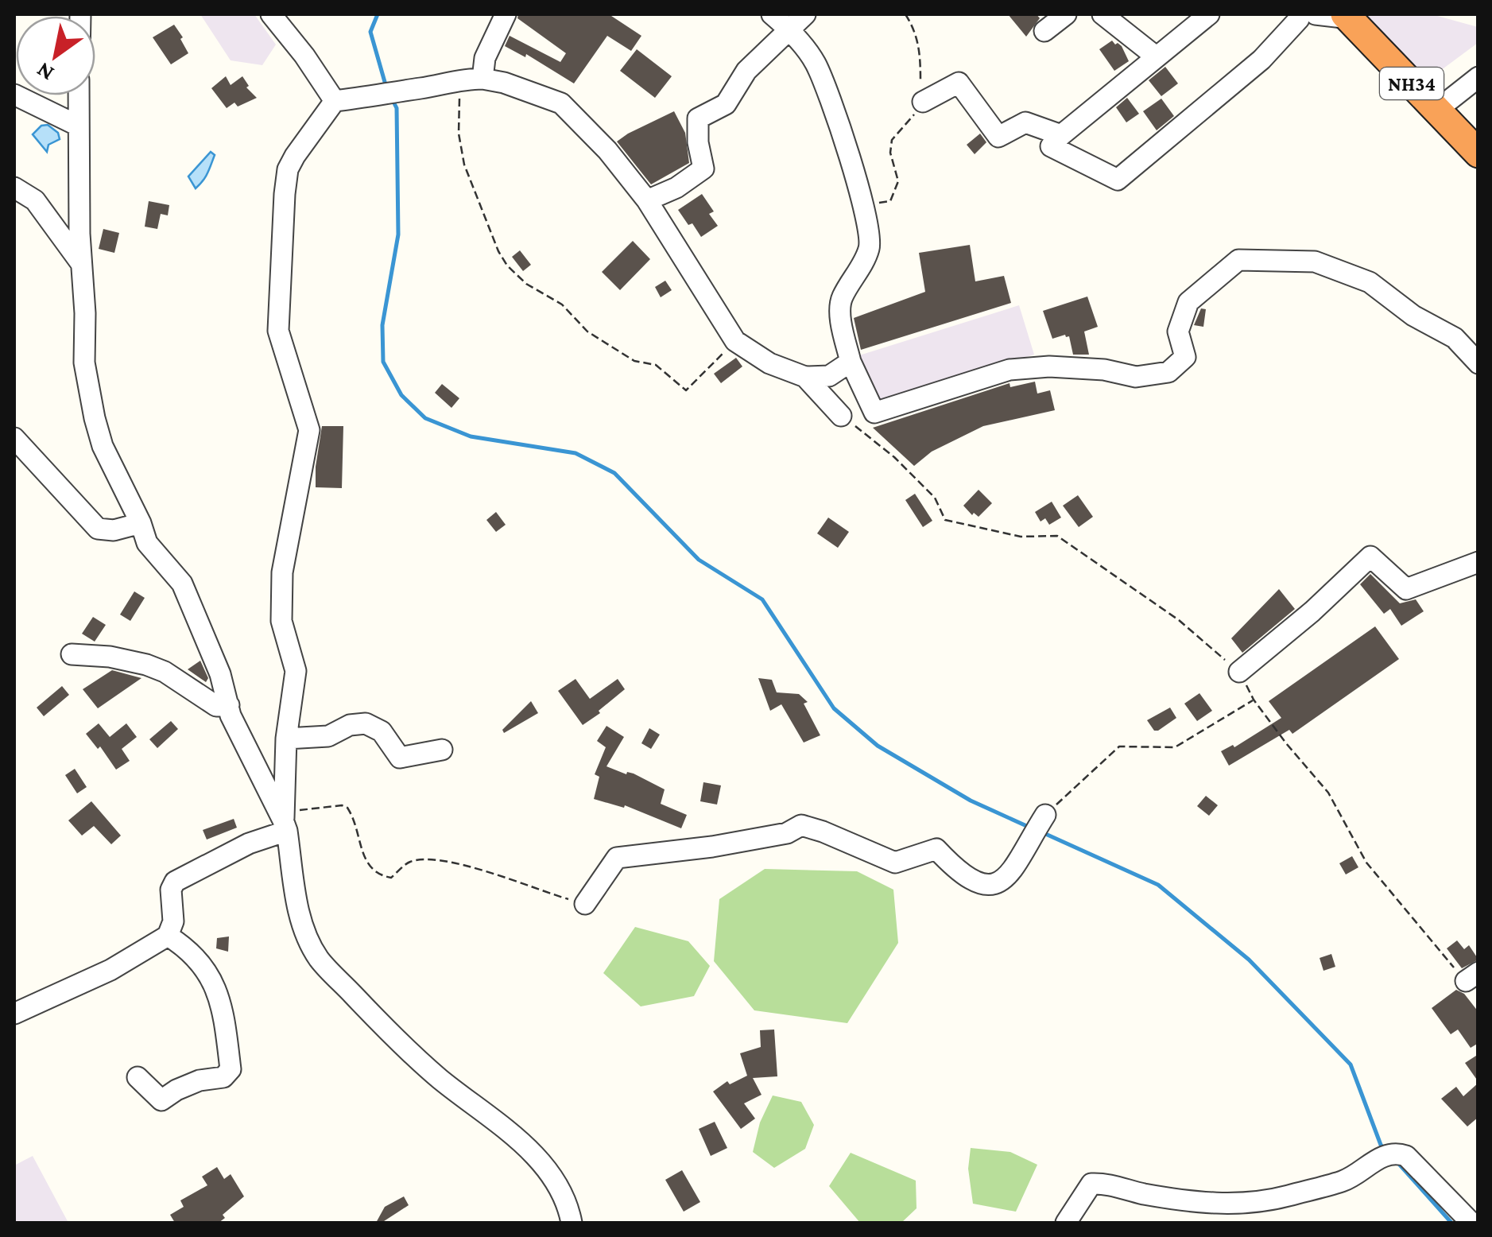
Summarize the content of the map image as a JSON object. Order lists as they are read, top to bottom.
{
  "streets": {
    "highway": ["NH34"]
  },
  "north": "bottom left"
}
